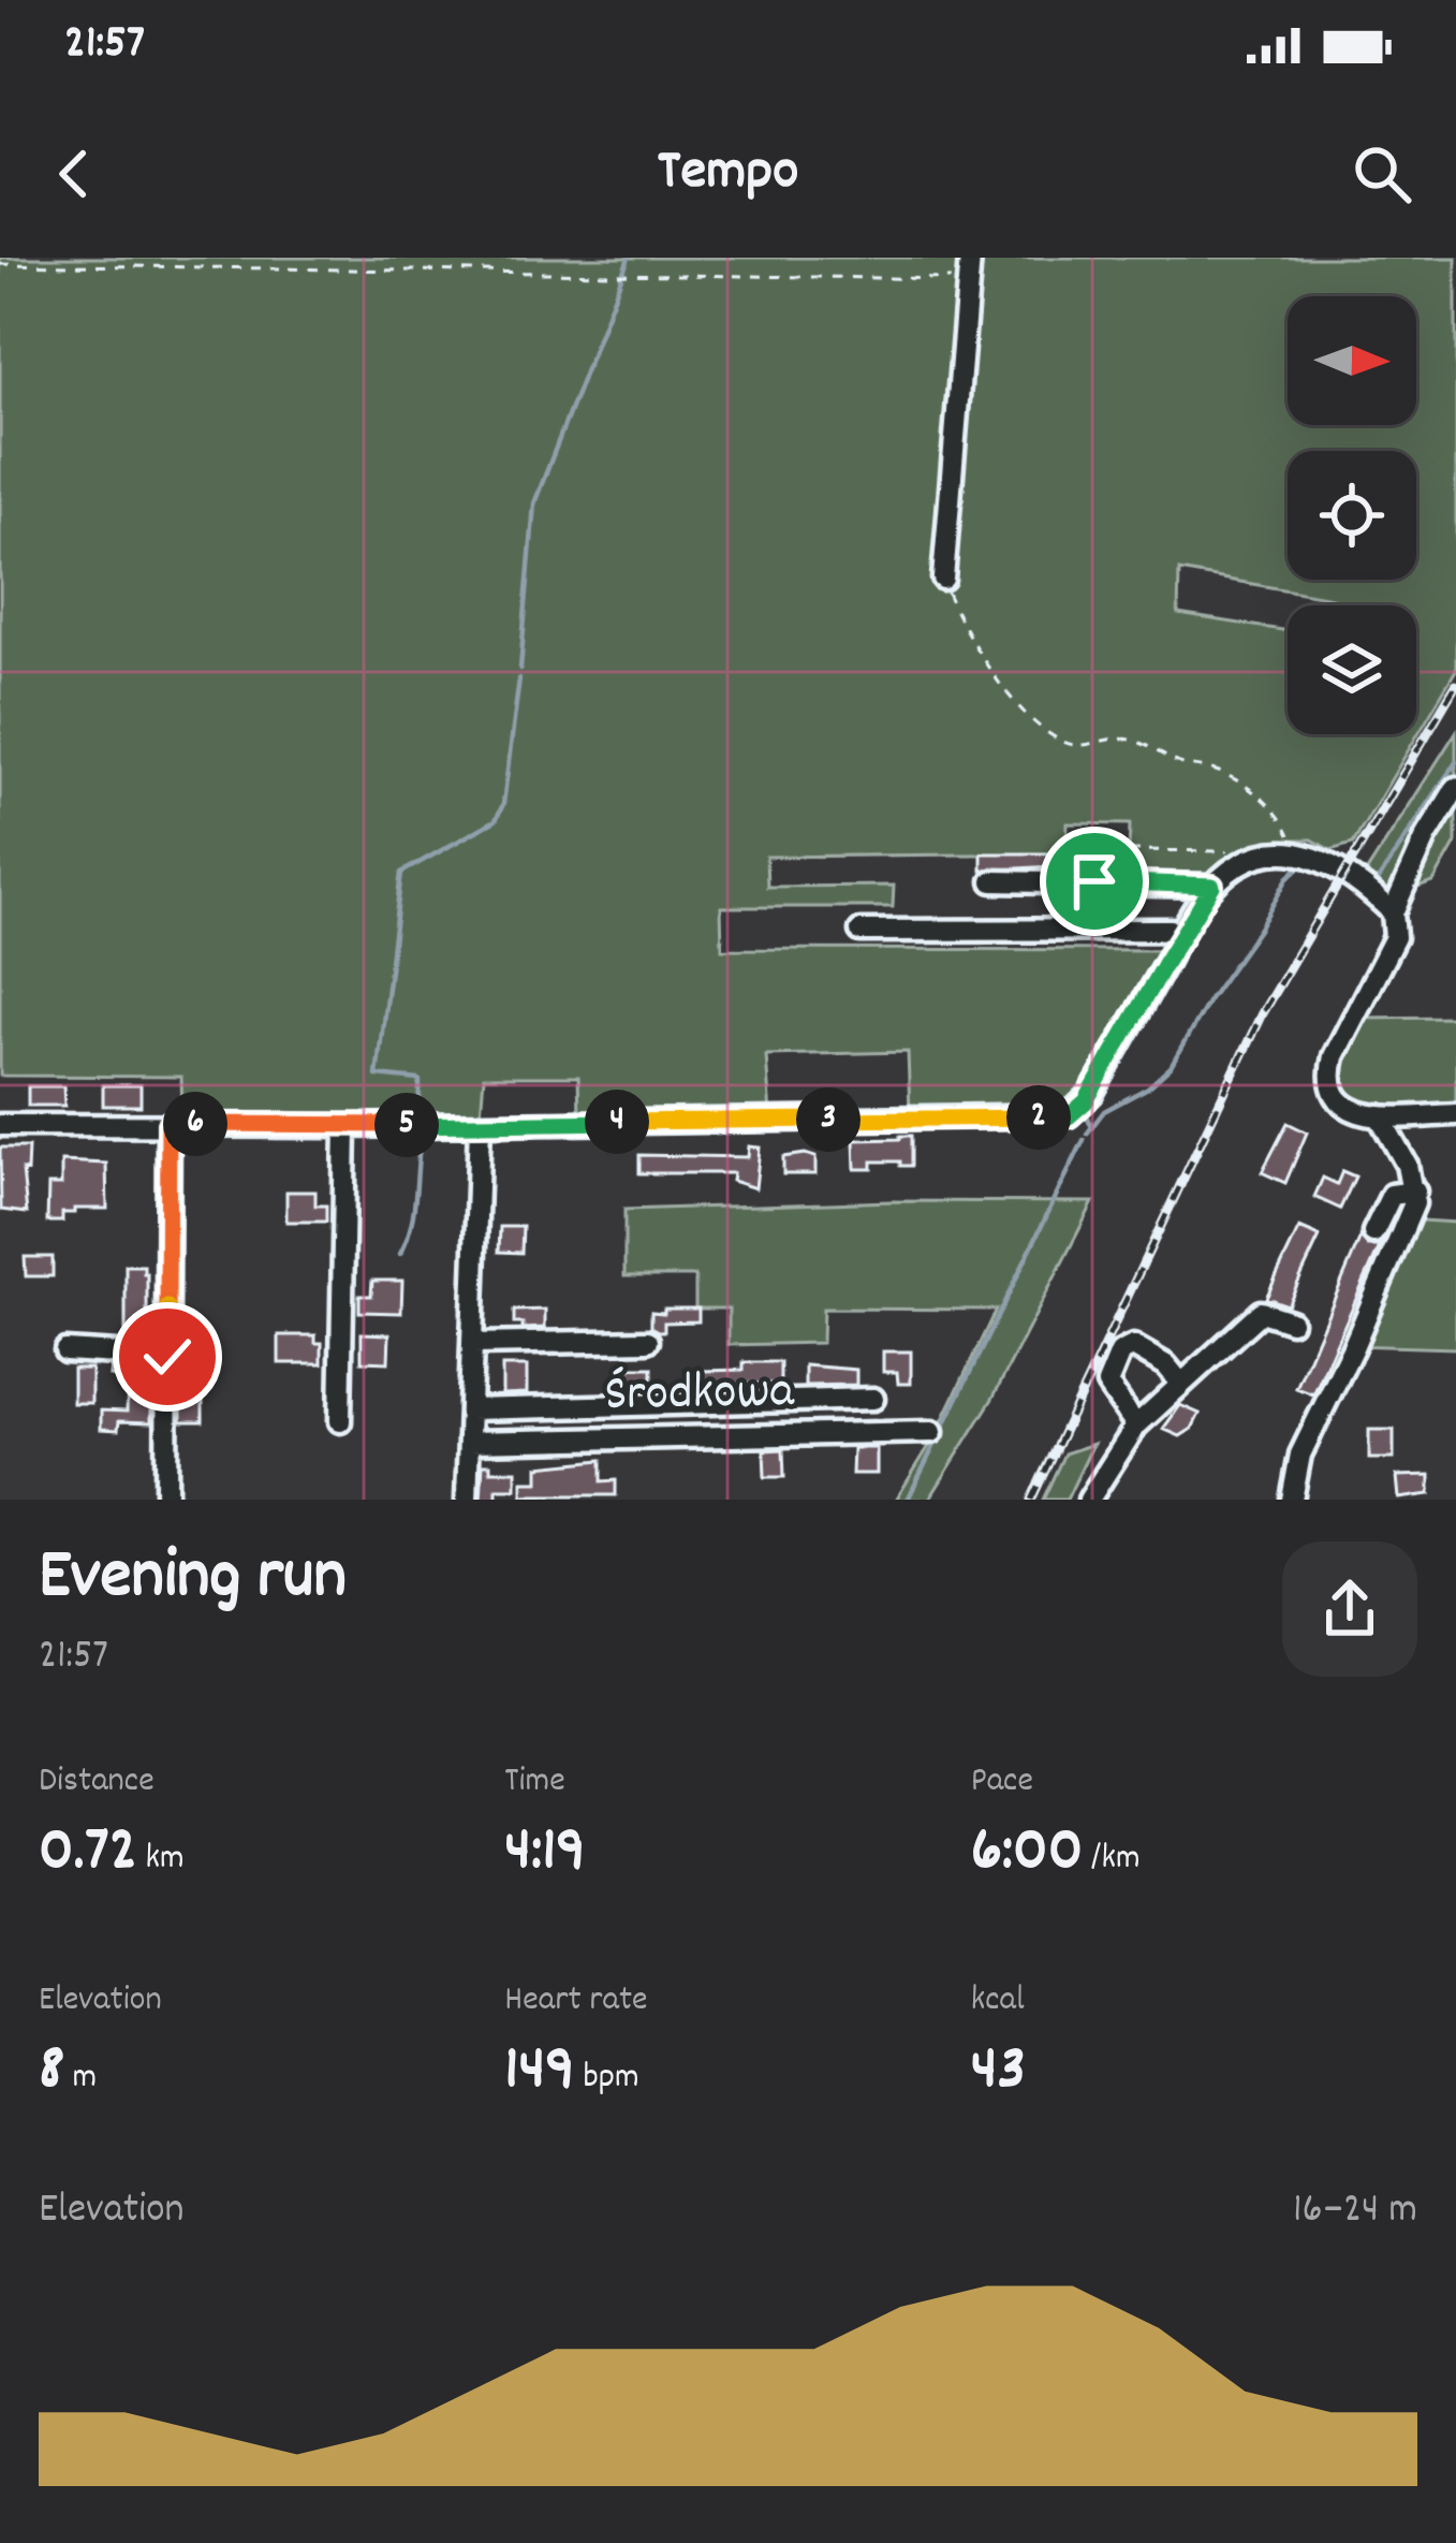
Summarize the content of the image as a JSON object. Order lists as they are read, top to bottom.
{
  "streets": {
    "street": ["Środkowa"]
  },
  "north": "right",
  "page": {
    "status": "21:57",
    "header": "Tempo",
    "pins": [
      "2",
      "3",
      "4",
      "6",
      "5"
    ],
    "heading": ["Evening run", "21:57"],
    "stats": [
      ["Distance", "0.72 km"],
      ["Time", "4:19"],
      ["Pace", "6:00 /km"],
      ["Elevation", "8 m"],
      ["Heart rate", "149 bpm"],
      ["kcal", "43"]
    ],
    "chart": ["Elevation", "16–24 m"]
  }
}
